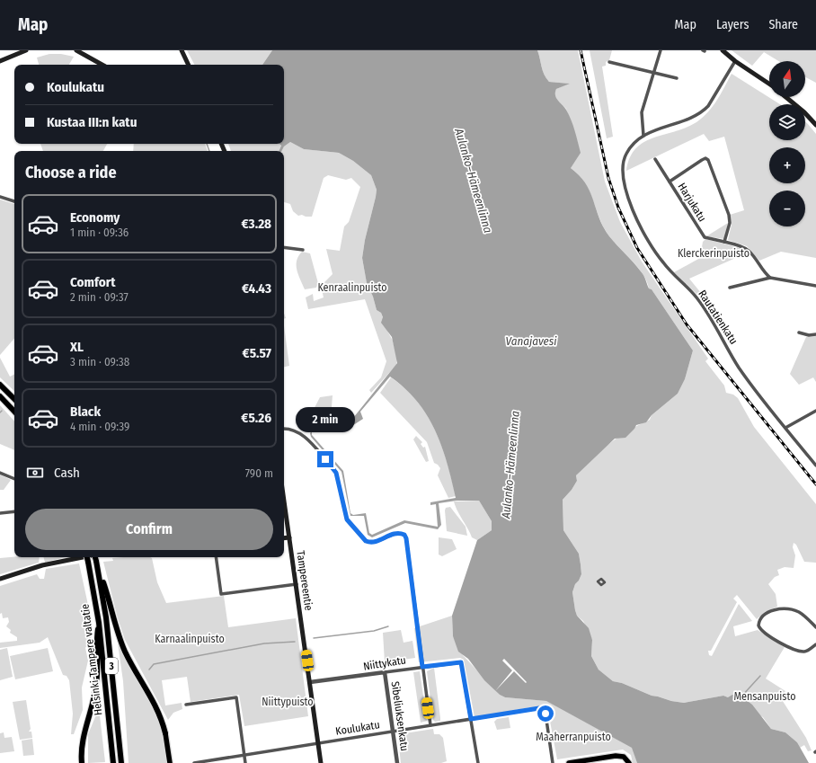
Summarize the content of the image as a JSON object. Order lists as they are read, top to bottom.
{
  "streets": {
    "highway": ["Helsinki-Tampere valtatie", "3"],
    "main road": ["Tampereentie"],
    "street": [
      "Harjukatu",
      "Rautatienkatu",
      "Niittykatu",
      "Sibeliuksenkatu",
      "Koulukatu"
    ]
  },
  "crossings": [
    ["Tampereentie", "Niittykatu"],
    ["Tampereentie", "Koulukatu"],
    ["Niittykatu", "Sibeliuksenkatu"],
    ["Niittykatu", "Koulukatu"],
    ["Sibeliuksenkatu", "Koulukatu"]
  ],
  "water": ["Aulanko–Hämeenlinna", "Vanajavesi"],
  "parks": [
    "Klerckerinpuisto",
    "Kenraalinpuisto",
    "Karnaalinpuisto",
    "Mensanpuisto",
    "Niittypuisto",
    "Maaherranpuisto"
  ],
  "north": "top",
  "page": {
    "header": "Map",
    "nav": ["Map", "Layers", "Share"],
    "map_buttons": ["+", "−"],
    "banner": ["Koulukatu", "Kustaa III:n katu"],
    "heading": "Choose a ride",
    "list": [
      {
        "name": "Economy",
        "note": "1 min · 09:36",
        "value": "€3.28"
      },
      {
        "name": "Comfort",
        "note": "2 min · 09:37",
        "value": "€4.43"
      },
      {
        "name": "XL",
        "note": "3 min · 09:38",
        "value": "€5.57"
      },
      {
        "name": "Black",
        "note": "4 min · 09:39",
        "value": "€5.26"
      }
    ],
    "bubble": "2 min",
    "pay": ["Cash", "790 m"],
    "buttons": "Confirm"
  }
}
